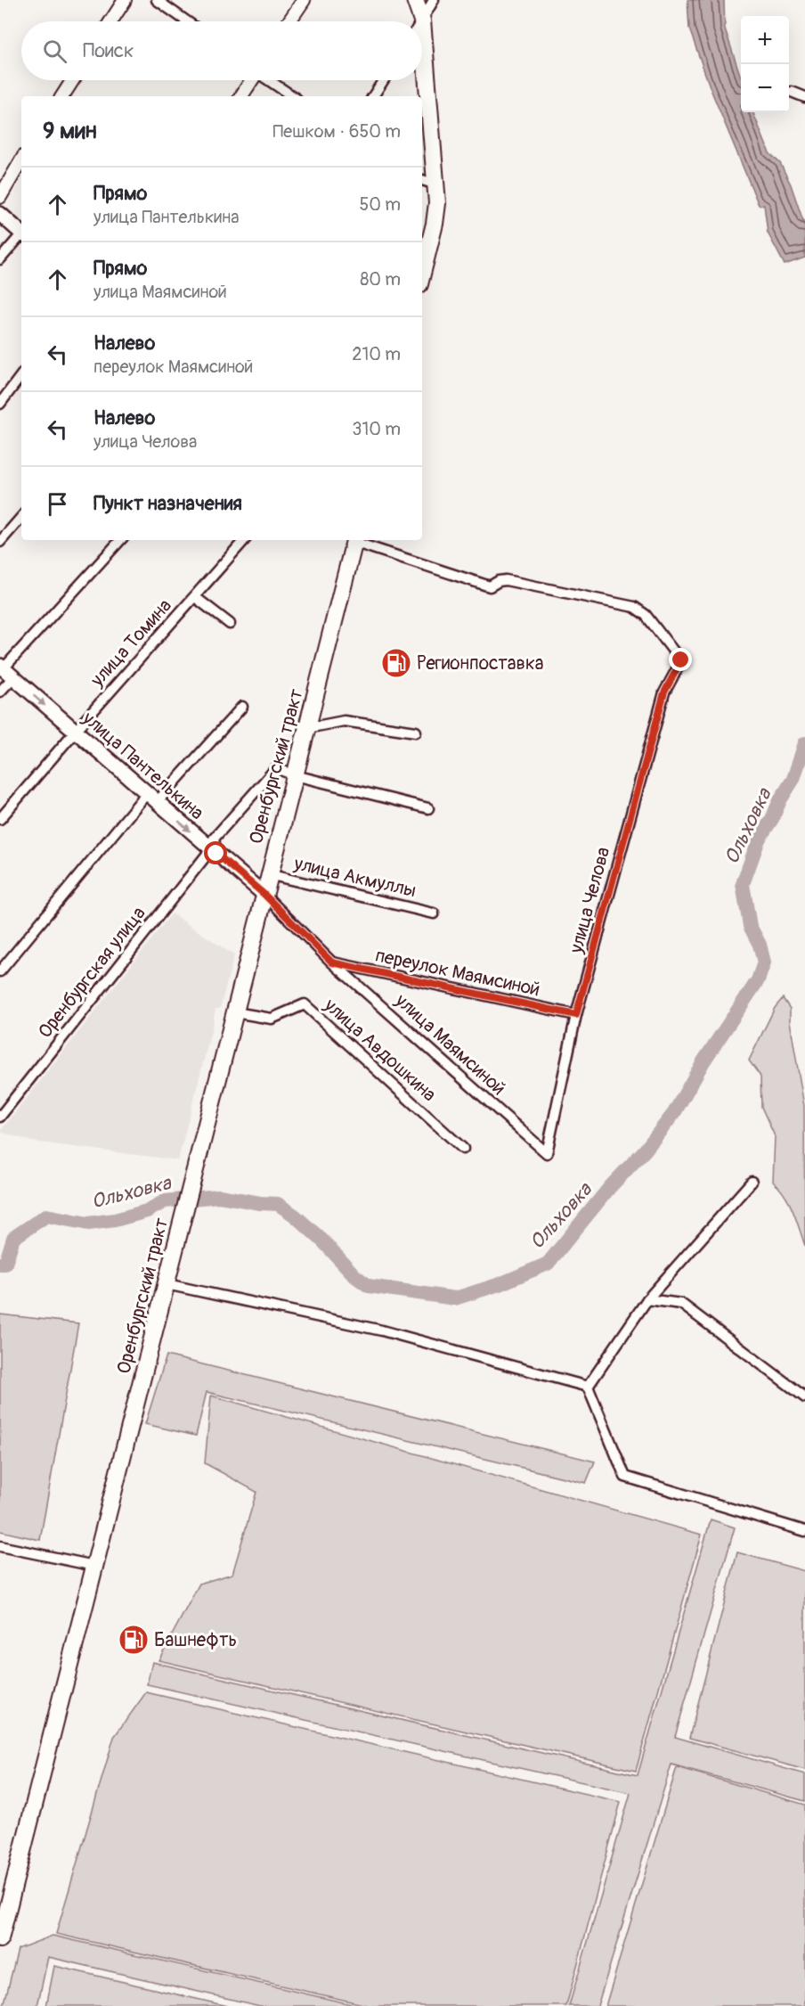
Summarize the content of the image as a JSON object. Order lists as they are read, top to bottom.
{
  "streets": {
    "main road": ["улица Пантелькина", "Оренбургский тракт"],
    "street": [
      "улица Томина",
      "улица Акмуллы",
      "улица Челова",
      "Оренбургская улица",
      "переулок Маямсиной",
      "улица Маямсиной",
      "улица Авдошкина"
    ]
  },
  "crossings": [
    ["улица Томина", "улица Пантелькина"],
    ["улица Пантелькина", "Оренбургский тракт"],
    ["улица Пантелькина", "Оренбургская улица"],
    ["улица Пантелькина", "улица Маямсиной"],
    ["Оренбургский тракт", "улица Акмуллы"],
    ["Оренбургский тракт", "улица Челова"],
    ["Оренбургский тракт", "Оренбургская улица"],
    ["Оренбургский тракт", "улица Маямсиной"],
    ["Оренбургский тракт", "улица Авдошкина"],
    ["улица Челова", "переулок Маямсиной"],
    ["улица Челова", "улица Маямсиной"],
    ["переулок Маямсиной", "улица Маямсиной"]
  ],
  "one_way": ["улица Пантелькина"],
  "water": ["Ольховка"],
  "places": {
    "fuel station": ["Регионпоставка", "Башнефть"]
  },
  "page": {
    "map_buttons": ["+", "−"],
    "search": "Поиск",
    "heading": ["9 мин", "Пешком · 650 m"],
    "list": [
      ["Прямо", "улица Пантелькина", "50 m"],
      ["Прямо", "улица Маямсиной", "80 m"],
      ["Налево", "переулок Маямсиной", "210 m"],
      ["Налево", "улица Челова", "310 m"],
      "Пункт назначения"
    ]
  }
}
